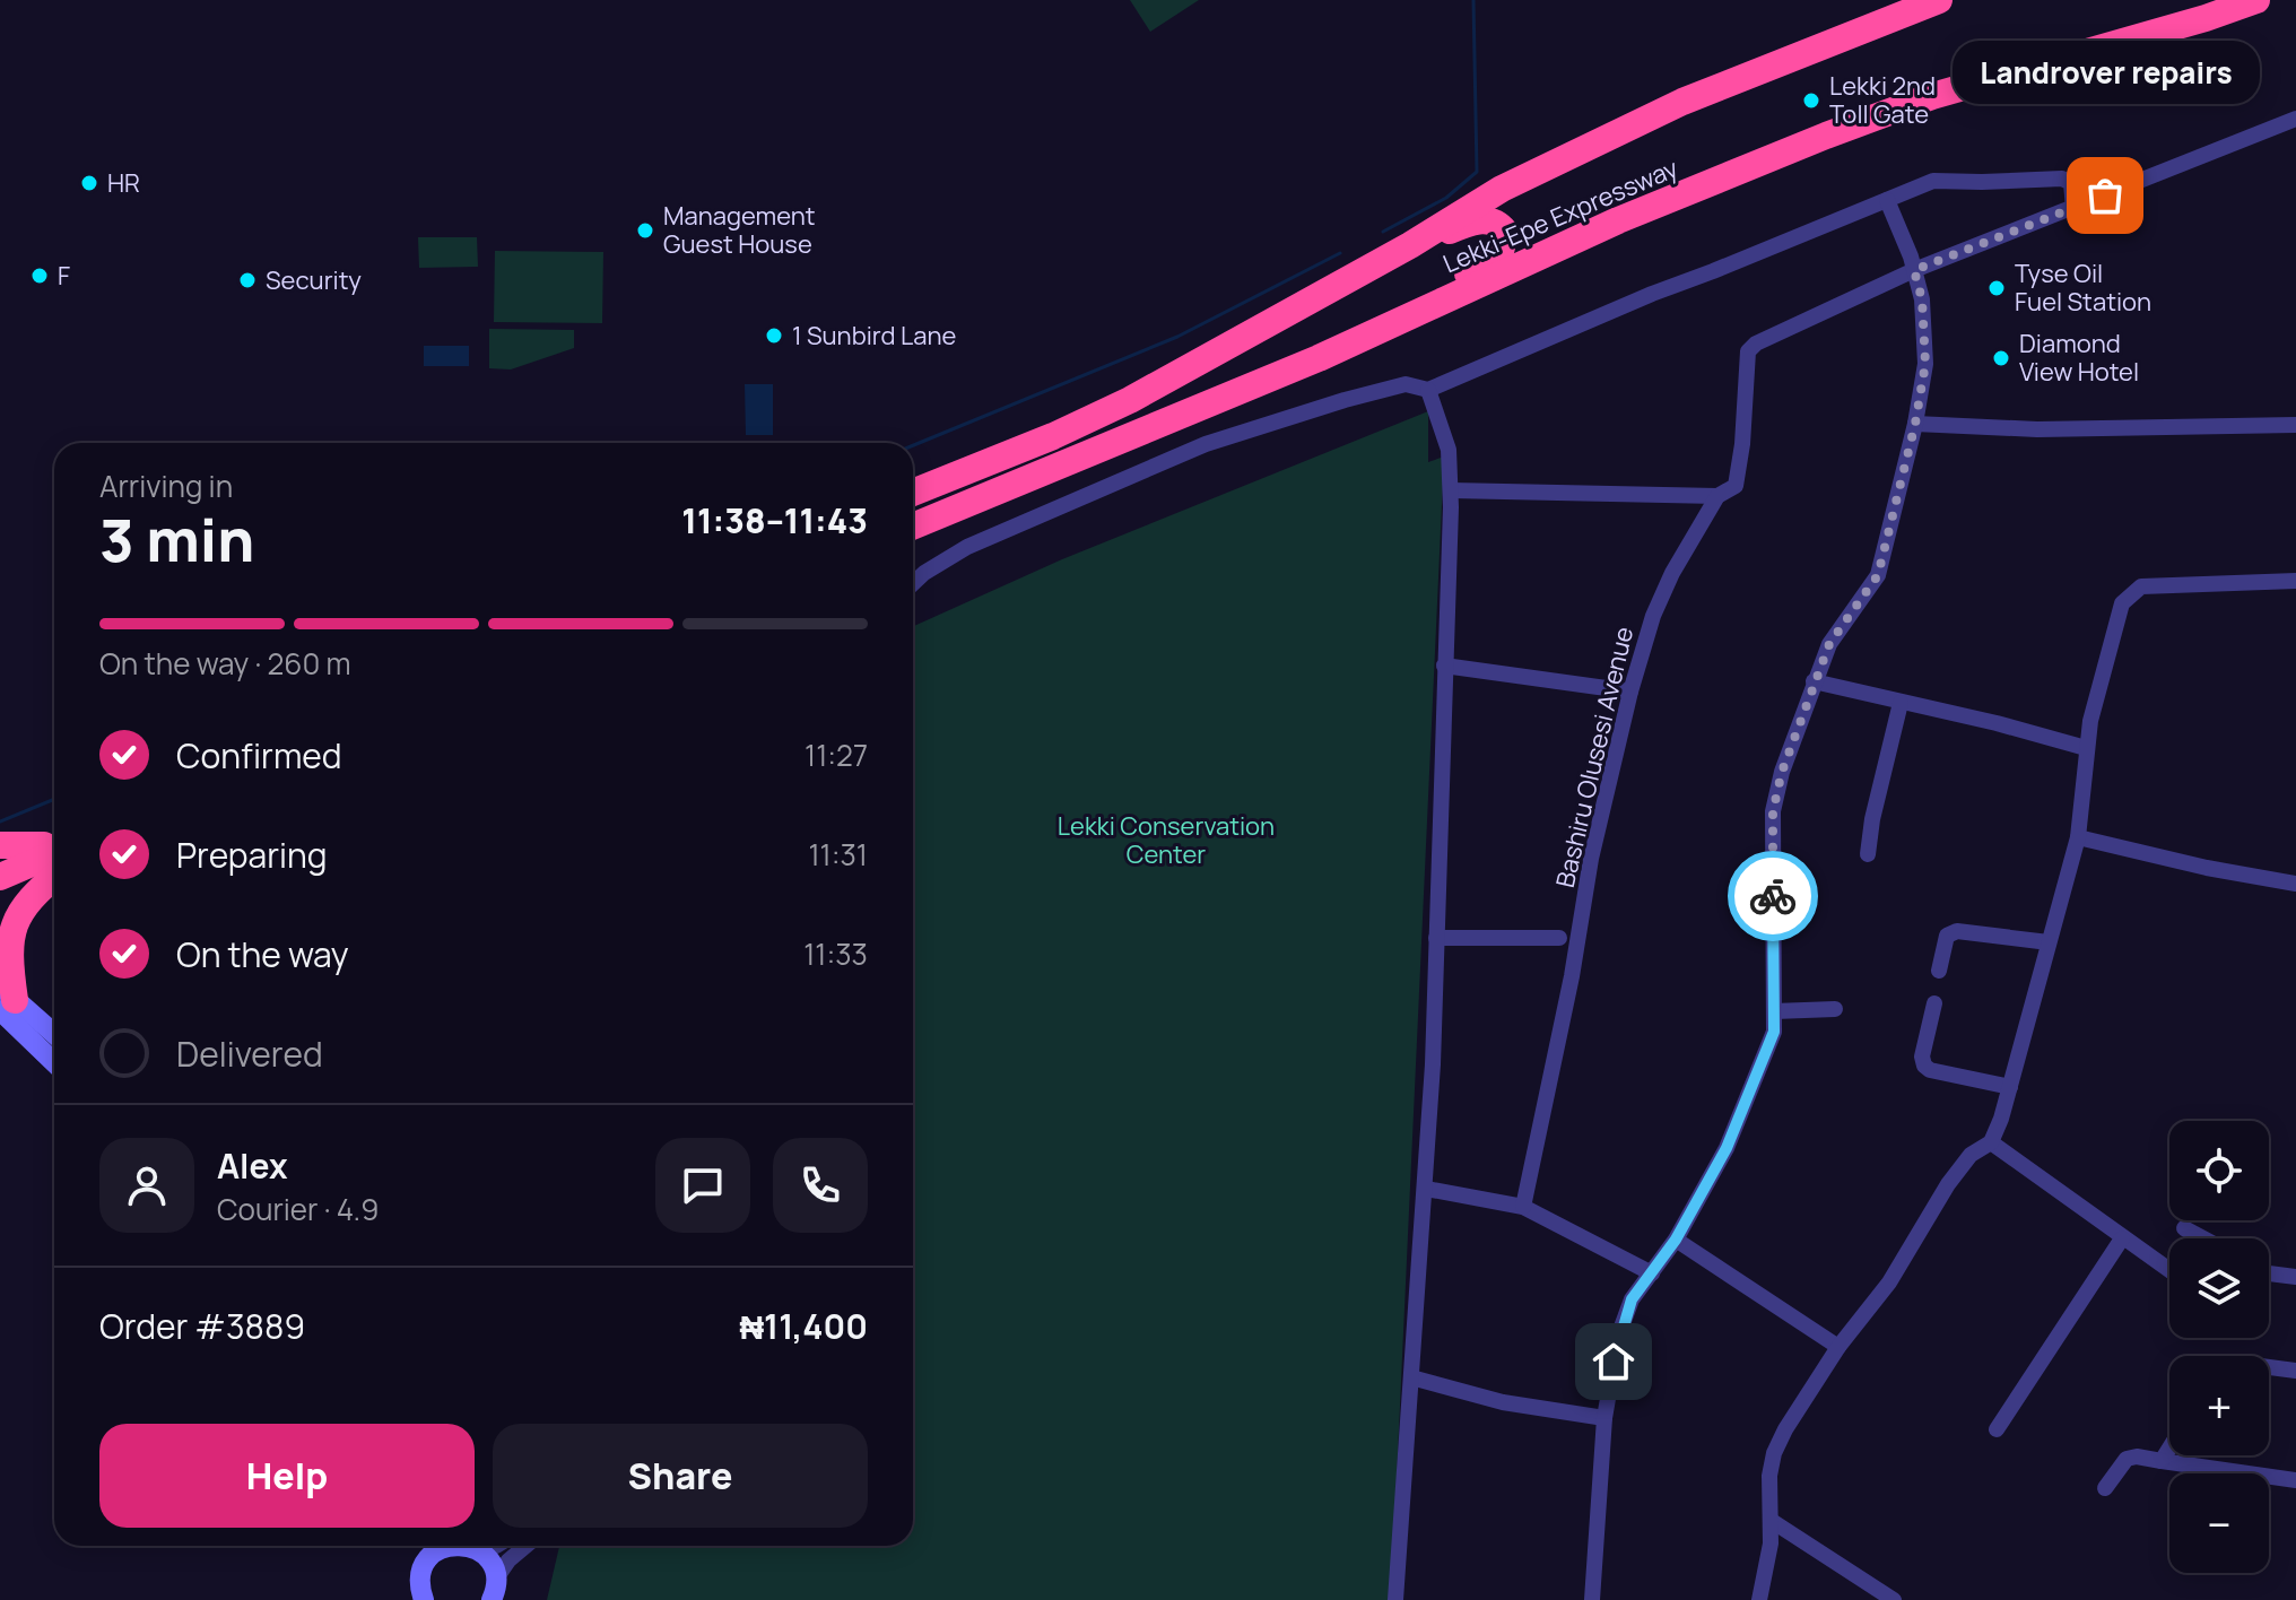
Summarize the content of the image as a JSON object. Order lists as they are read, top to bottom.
{
  "streets": {
    "highway": ["Lekki-Epe Expressway"],
    "street": ["Bashiru Olusesi Avenue"]
  },
  "parks": ["Lekki Conservation Center"],
  "places": [
    "Lekki 2nd Toll Gate",
    "HR",
    "Landrover repairs",
    "Management Guest House",
    "F",
    "Security",
    "Tyse Oil Fuel Station",
    "1 Sunbird Lane",
    "Diamond View Hotel"
  ],
  "page": {
    "bubble": "Landrover repairs",
    "heading": ["3 min", "Arriving in", "11:38–11:43"],
    "panel": [
      "Alex",
      "Courier · 4.9",
      "Order #3889",
      "₦11,400"
    ],
    "bar": "On the way · 260 m",
    "list": [
      ["Confirmed", "11:27"],
      ["Preparing", "11:31"],
      ["On the way", "11:33"],
      "Delivered"
    ],
    "map_buttons": ["+", "−"],
    "buttons": ["Help", "Share"]
  }
}
